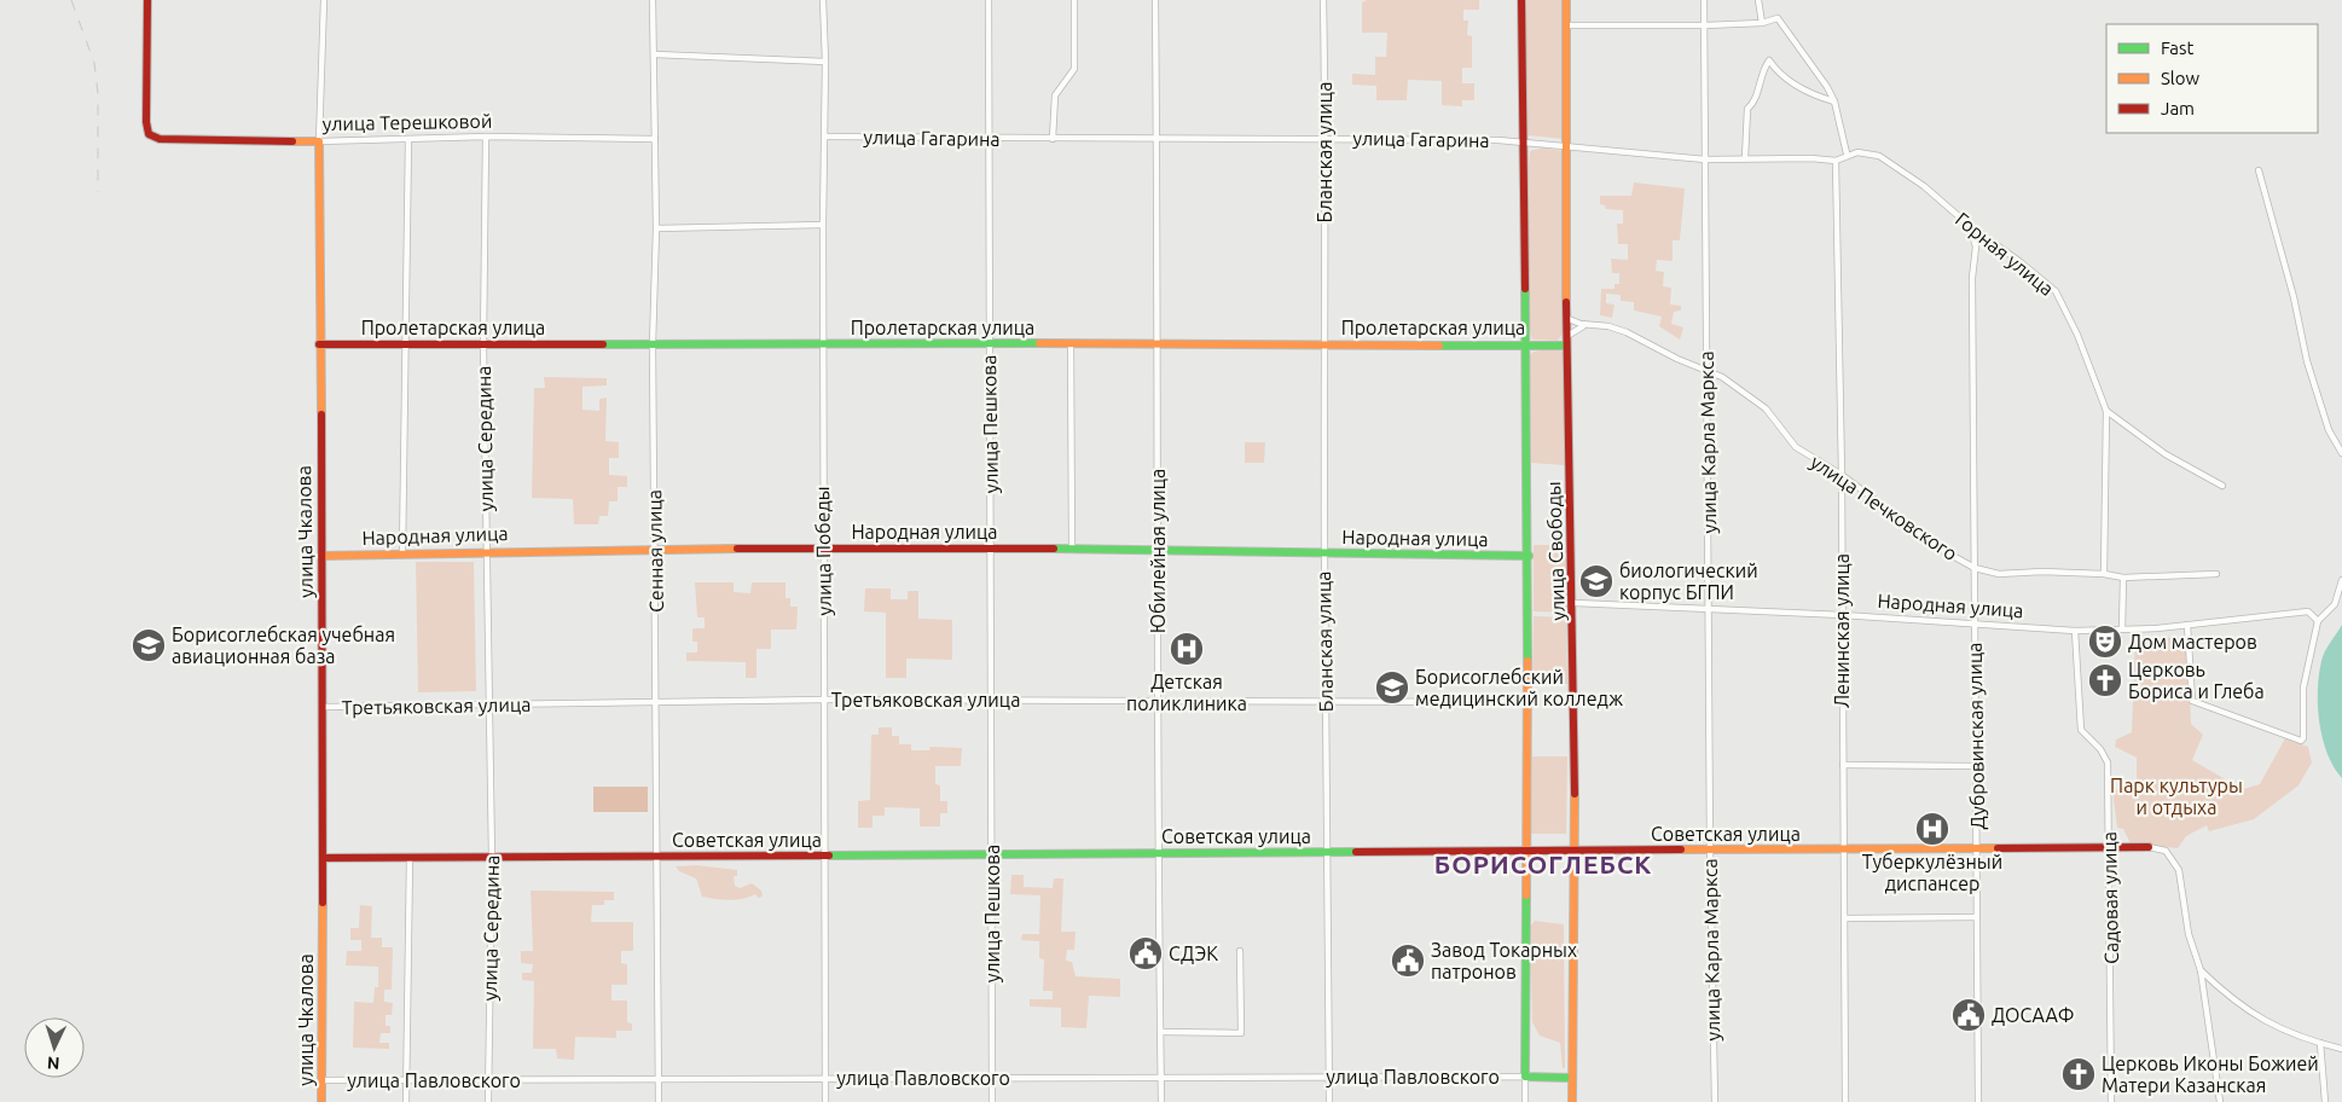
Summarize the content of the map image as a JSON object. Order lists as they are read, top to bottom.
{
  "streets": {
    "street": [
      "улица Терешковой",
      "улица Гагарина",
      "Бланская улица",
      "Горная улица",
      "Пролетарская улица",
      "улица Пешкова",
      "улица Середина",
      "улица Карла Маркса",
      "улица Печковского",
      "улица Чкалова",
      "Народная улица",
      "Сенная улица",
      "улица Победы",
      "Юбилейная улица",
      "улица Свободы",
      "Ленинская улица",
      "Третьяковская улица",
      "Дубровинская улица",
      "Советская улица",
      "Садовая улица",
      "улица Павловского"
    ]
  },
  "crossings": [
    ["улица Терешковой", "улица Середина"],
    ["улица Терешковой", "улица Чкалова"],
    ["улица Терешковой", "Сенная улица"],
    ["улица Гагарина", "Бланская улица"],
    ["улица Гагарина", "улица Пешкова"],
    ["улица Гагарина", "улица Карла Маркса"],
    ["улица Гагарина", "улица Победы"],
    ["улица Гагарина", "Юбилейная улица"],
    ["улица Гагарина", "улица Свободы"],
    ["улица Гагарина", "Ленинская улица"],
    ["Бланская улица", "Пролетарская улица"],
    ["Бланская улица", "Народная улица"],
    ["Бланская улица", "Третьяковская улица"],
    ["Бланская улица", "Советская улица"],
    ["Бланская улица", "улица Павловского"],
    ["Горная улица", "Дубровинская улица"],
    ["Пролетарская улица", "улица Пешкова"],
    ["Пролетарская улица", "улица Середина"],
    ["Пролетарская улица", "улица Чкалова"],
    ["Пролетарская улица", "Сенная улица"],
    ["Пролетарская улица", "улица Победы"],
    ["Пролетарская улица", "Юбилейная улица"],
    ["Пролетарская улица", "улица Свободы"],
    ["улица Пешкова", "Народная улица"],
    ["улица Пешкова", "Третьяковская улица"],
    ["улица Пешкова", "Советская улица"],
    ["улица Пешкова", "улица Павловского"],
    ["улица Середина", "Народная улица"],
    ["улица Середина", "Третьяковская улица"],
    ["улица Середина", "Советская улица"],
    ["улица Середина", "улица Павловского"],
    ["улица Карла Маркса", "улица Печковского"],
    ["улица Карла Маркса", "Народная улица"],
    ["улица Карла Маркса", "Советская улица"],
    ["улица Печковского", "улица Свободы"],
    ["улица Печковского", "Ленинская улица"],
    ["улица Печковского", "Дубровинская улица"],
    ["улица Чкалова", "Народная улица"],
    ["улица Чкалова", "Третьяковская улица"],
    ["улица Чкалова", "Советская улица"],
    ["улица Чкалова", "улица Павловского"],
    ["Народная улица", "Сенная улица"],
    ["Народная улица", "улица Победы"],
    ["Народная улица", "Юбилейная улица"],
    ["Народная улица", "улица Свободы"],
    ["Народная улица", "Ленинская улица"],
    ["Народная улица", "Дубровинская улица"],
    ["Народная улица", "Садовая улица"],
    ["Сенная улица", "Третьяковская улица"],
    ["Сенная улица", "Советская улица"],
    ["Сенная улица", "улица Павловского"],
    ["улица Победы", "Третьяковская улица"],
    ["улица Победы", "Советская улица"],
    ["улица Победы", "улица Павловского"],
    ["Юбилейная улица", "Третьяковская улица"],
    ["Юбилейная улица", "Советская улица"],
    ["Юбилейная улица", "улица Павловского"],
    ["улица Свободы", "Третьяковская улица"],
    ["улица Свободы", "Советская улица"],
    ["улица Свободы", "улица Павловского"],
    ["Ленинская улица", "Советская улица"],
    ["Дубровинская улица", "Советская улица"],
    ["Советская улица", "Садовая улица"]
  ],
  "districts": ["БОРИСОГЛЕБСК"],
  "parks": ["Парк культуры и отдыха"],
  "places": {
    "school or university": ["биологический корпус БГПИ", "Борисоглебская учебная авиационная база", "Борисоглебский медицинский колледж"],
    "theatre": ["Дом мастеров"],
    "hospital": ["Детская поликлиника", "Туберкулёзный диспансер"],
    "church": ["Церковь Бориса и Глеба", "Церковь Иконы Божией Матери Казанская"],
    "public building": ["СДЭК", "Завод Токарных патронов", "ДОСААФ"]
  },
  "legend": ["Fast", "Slow", "Jam"],
  "north": "bottom"
}
